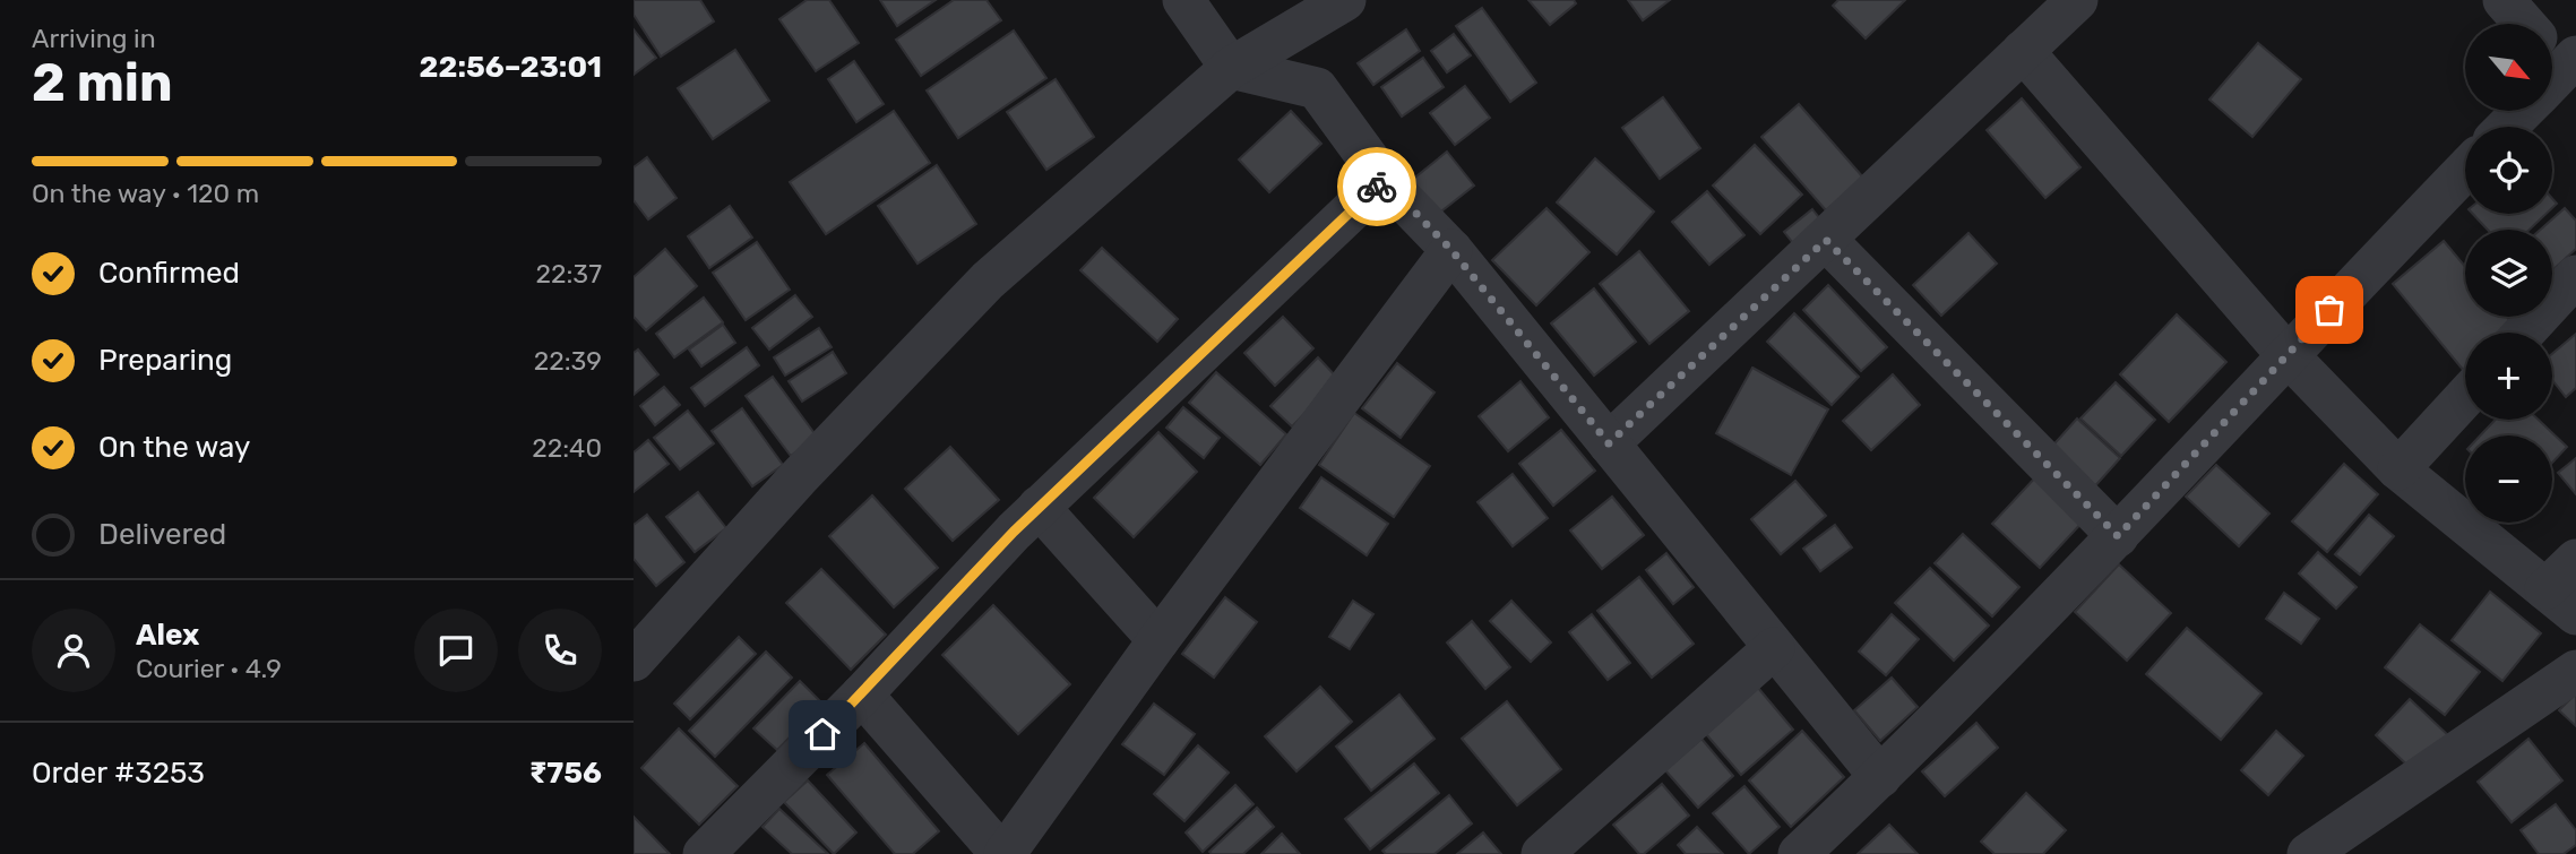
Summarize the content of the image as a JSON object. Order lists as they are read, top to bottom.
{
  "north": "bottom right",
  "page": {
    "heading": ["2 min", "Arriving in", "22:56–23:01"],
    "panel": [
      "Alex",
      "Courier · 4.9",
      "Order #3253",
      "₹756"
    ],
    "map_buttons": ["+", "−"],
    "bar": "On the way · 120 m",
    "list": [
      ["Confirmed", "22:37"],
      ["Preparing", "22:39"],
      ["On the way", "22:40"],
      "Delivered"
    ]
  }
}
